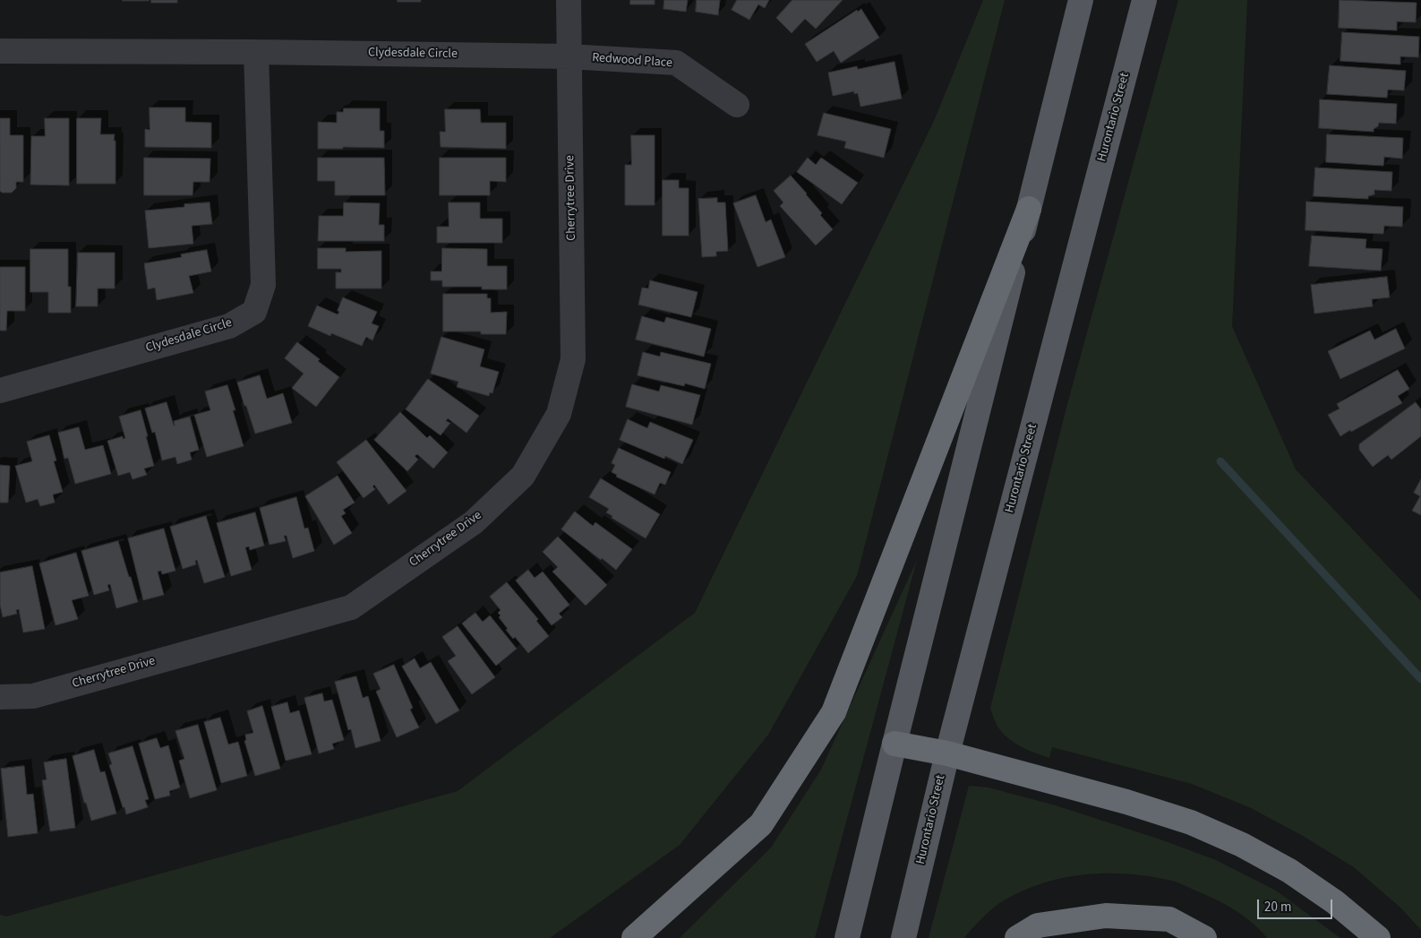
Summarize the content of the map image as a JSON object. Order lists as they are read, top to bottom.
{
  "streets": {
    "main road": ["Hurontario Street"],
    "street": ["Clydesdale Circle", "Redwood Place", "Cherrytree Drive"]
  },
  "crossings": [
    ["Clydesdale Circle", "Redwood Place"],
    ["Clydesdale Circle", "Cherrytree Drive"],
    ["Redwood Place", "Cherrytree Drive"]
  ],
  "scale_bar": "20 m"
}
